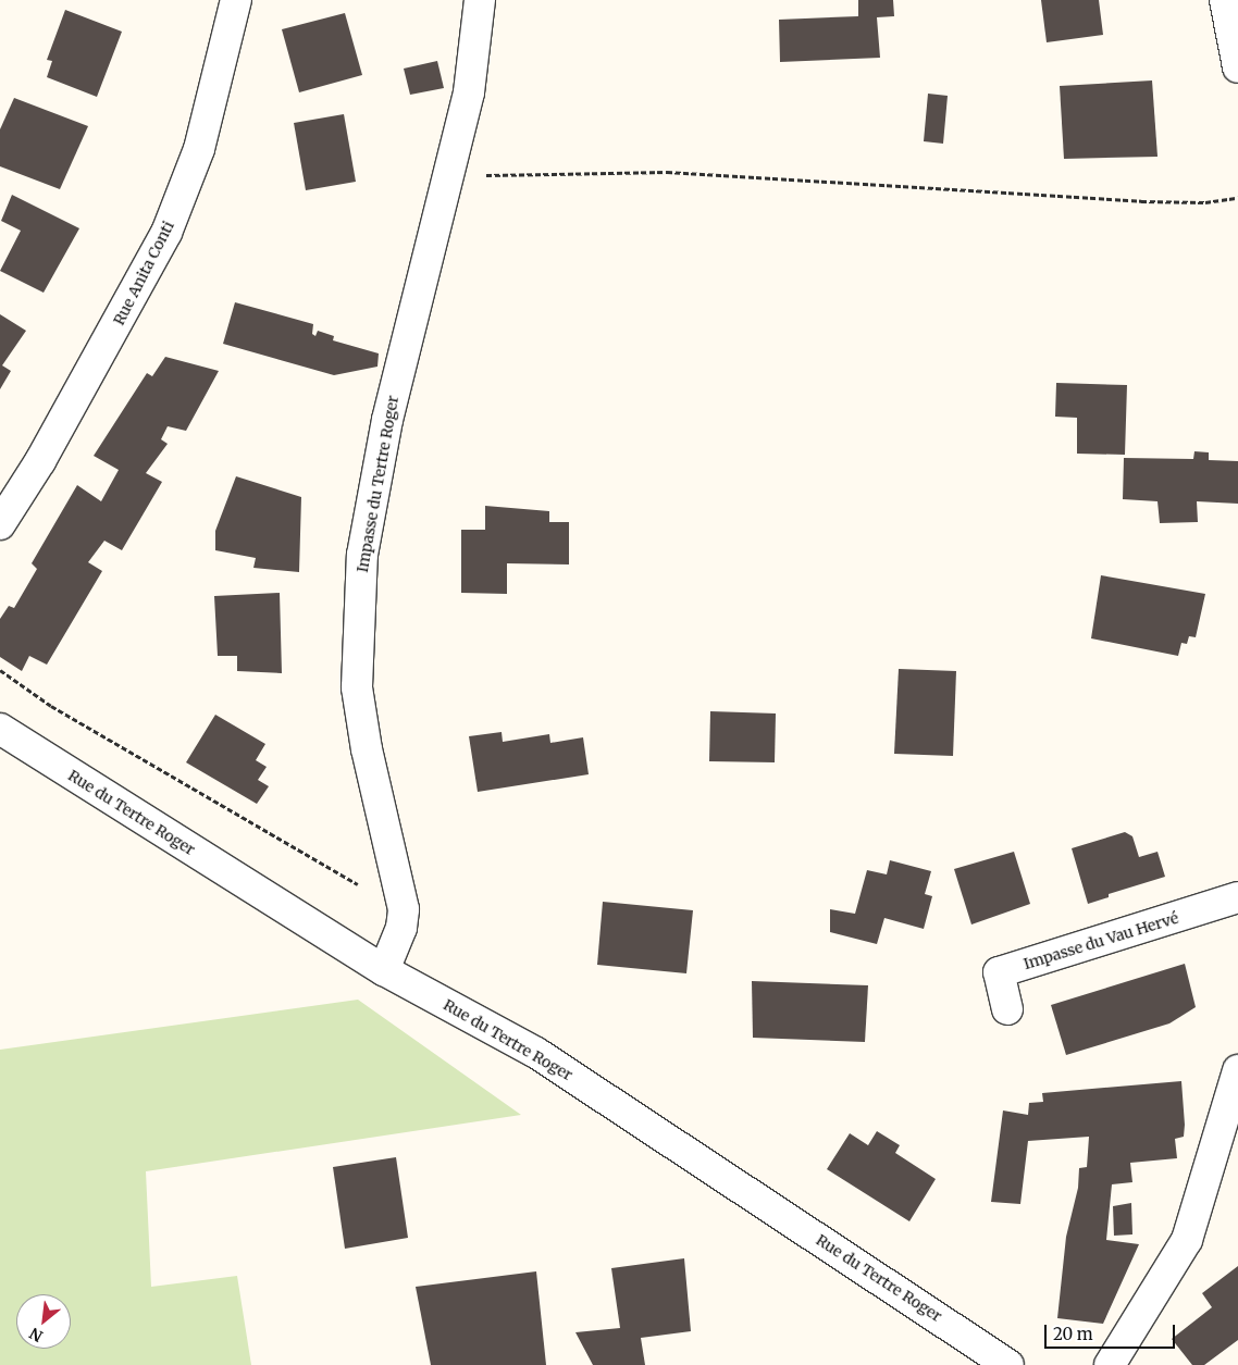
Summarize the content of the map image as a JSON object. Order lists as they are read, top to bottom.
{
  "streets": {
    "street": [
      "Rue Anita Conti",
      "Impasse du Tertre Roger",
      "Rue du Tertre Roger",
      "Impasse du Vau Hervé"
    ]
  },
  "crossings": [
    ["Impasse du Tertre Roger", "Rue du Tertre Roger"]
  ],
  "scale_bar": "20 m",
  "north": "bottom left"
}
